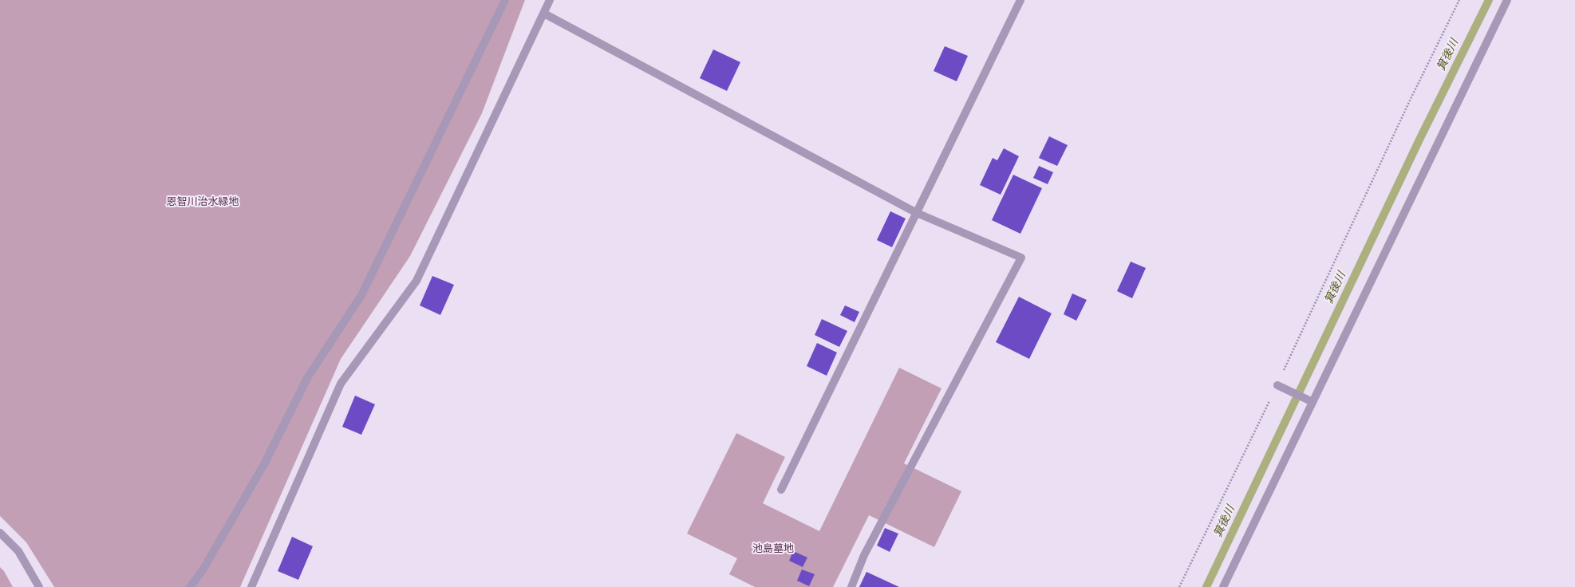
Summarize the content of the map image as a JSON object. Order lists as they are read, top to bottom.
{
  "water": ["箕後川"],
  "parks": ["恩智川治水緑地", "池島墓地"]
}
